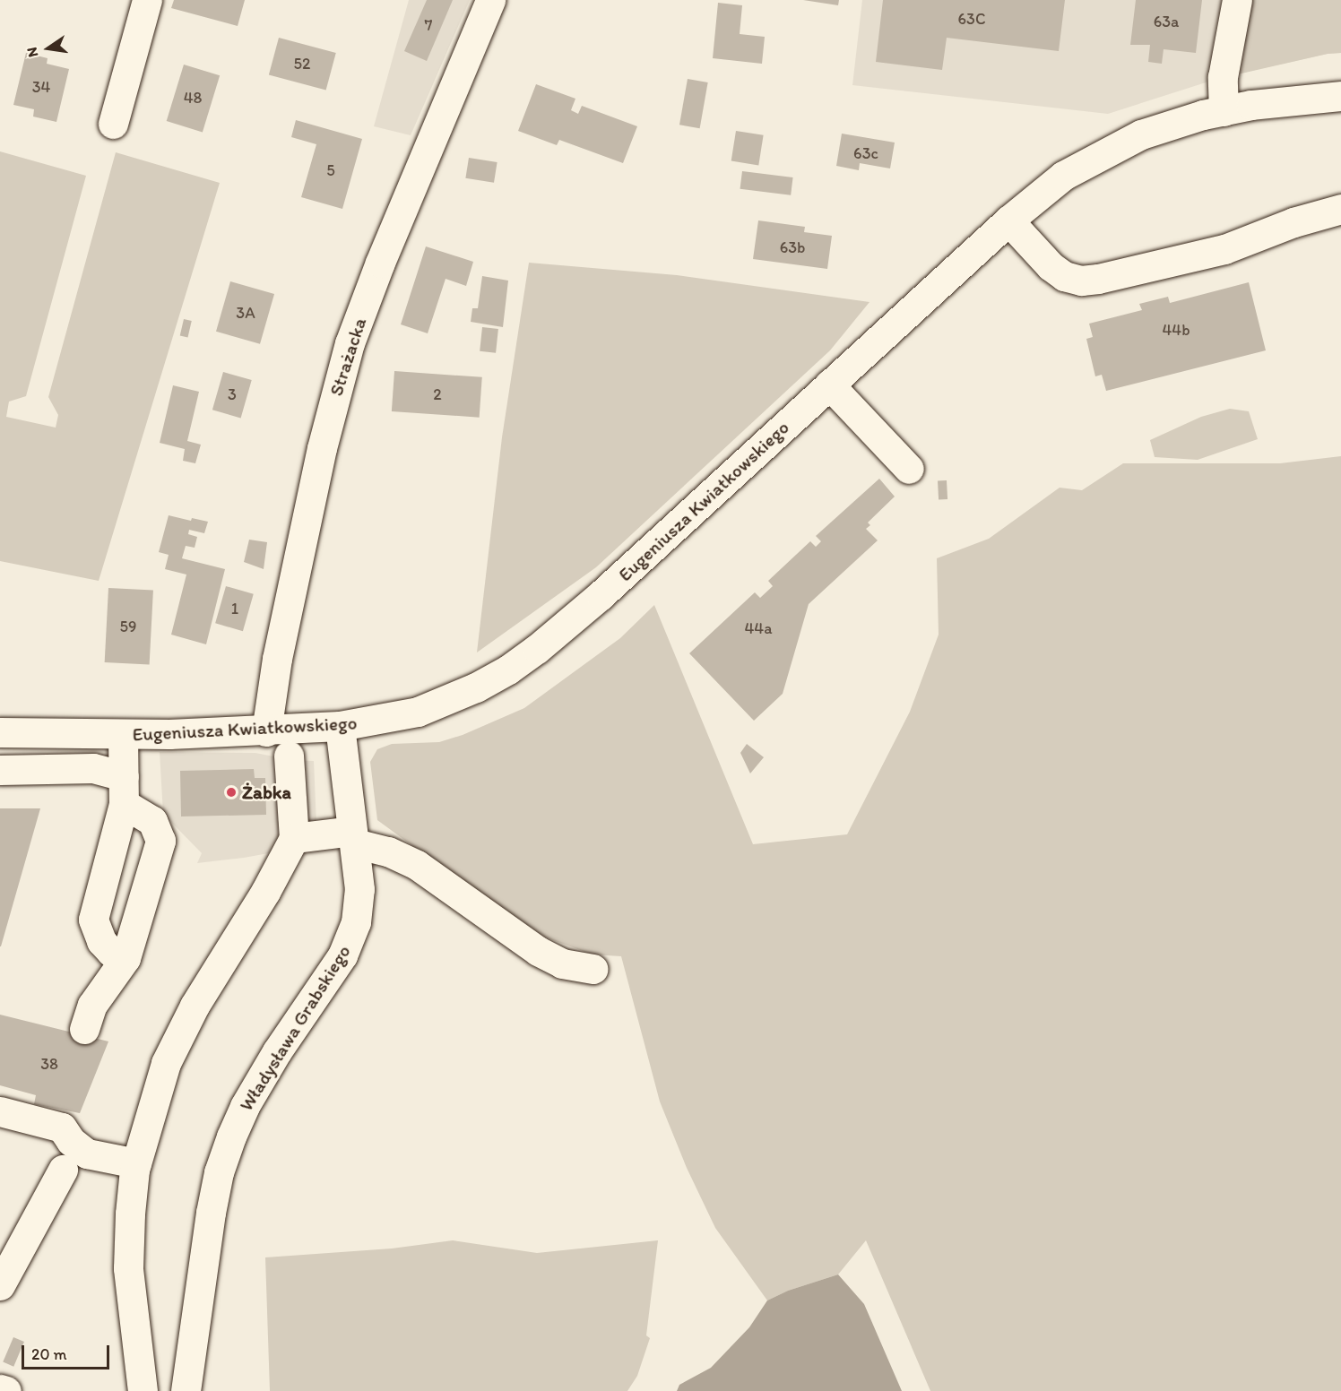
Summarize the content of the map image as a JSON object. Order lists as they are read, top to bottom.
{
  "streets": {
    "street": ["Strażacka", "Eugeniusza Kwiatkowskiego", "Władysława Grabskiego"]
  },
  "crossings": [
    ["Strażacka", "Eugeniusza Kwiatkowskiego"],
    ["Eugeniusza Kwiatkowskiego", "Władysława Grabskiego"]
  ],
  "places": ["Żabka"],
  "house_numbers": [
    "63C",
    "63a",
    "7",
    "52",
    "34",
    "48",
    "63c",
    "5",
    "63b",
    "3A",
    "44b",
    "3",
    "2",
    "1",
    "59",
    "44a",
    "38"
  ],
  "scale_bar": "20 m",
  "north": "left"
}
